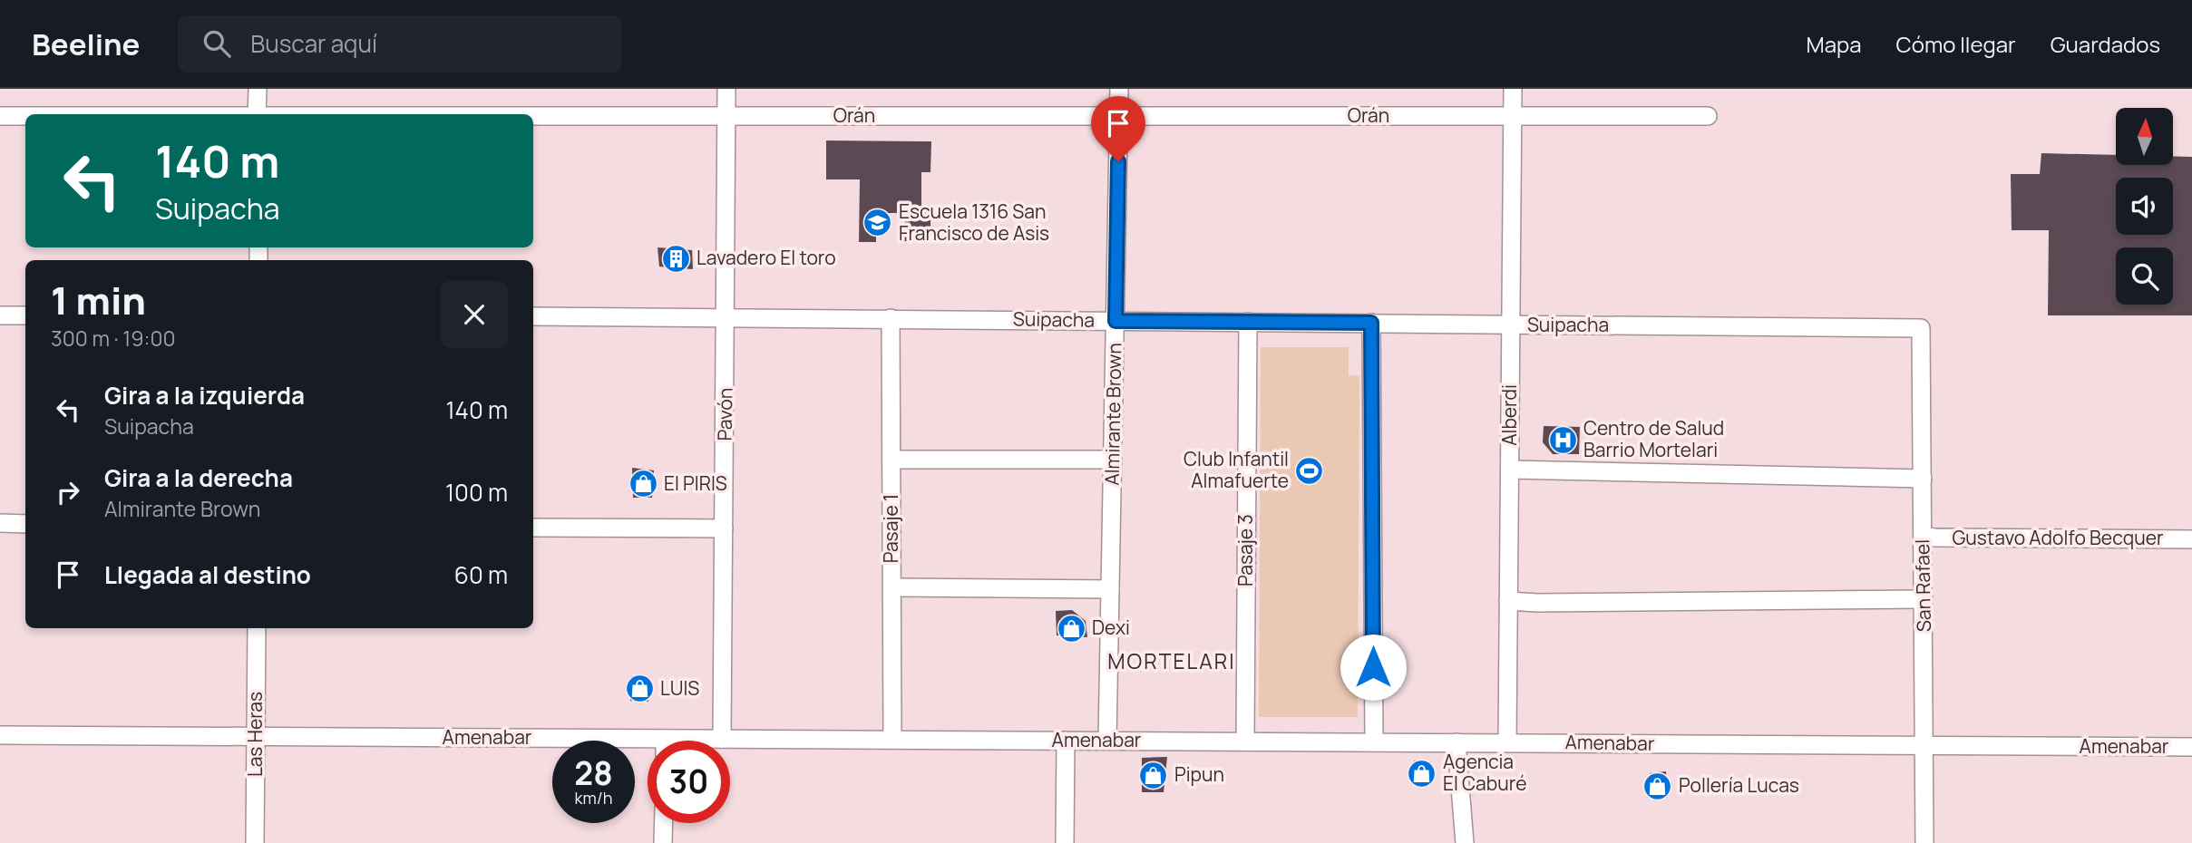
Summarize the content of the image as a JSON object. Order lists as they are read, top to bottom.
{
  "streets": {
    "street": [
      "Orán",
      "Suipacha",
      "Pavón",
      "Almirante Brown",
      "Alberdi",
      "Pasaje 1",
      "Gustavo Adolfo Becquer",
      "Pasaje 3",
      "San Rafael",
      "Las Heras",
      "Amenabar"
    ]
  },
  "crossings": [
    ["Orán", "Pavón"],
    ["Orán", "Almirante Brown"],
    ["Orán", "Alberdi"],
    ["Suipacha", "Pavón"],
    ["Suipacha", "Almirante Brown"],
    ["Suipacha", "Alberdi"],
    ["Suipacha", "Pasaje 1"],
    ["Suipacha", "Pasaje 3"],
    ["Suipacha", "San Rafael"],
    ["Pavón", "Amenabar"],
    ["Almirante Brown", "Amenabar"],
    ["Alberdi", "Amenabar"],
    ["Pasaje 1", "Amenabar"],
    ["Gustavo Adolfo Becquer", "San Rafael"],
    ["Pasaje 3", "Amenabar"],
    ["San Rafael", "Amenabar"],
    ["Las Heras", "Amenabar"]
  ],
  "districts": ["MORTELARI"],
  "places": {
    "school or university": ["Escuela 1316 San Francisco de Asis"],
    "building": ["Lavadero El toro"],
    "hospital": ["Centro de Salud Barrio Mortelari"],
    "sports": ["Club Infantil Almafuerte"],
    "shop": [
      "El PIRIS",
      "Dexi",
      "LUIS",
      "Agencia El Caburé",
      "Pipun",
      "Pollería Lucas"
    ]
  },
  "north": "top",
  "page": {
    "header": "Beeline",
    "search": "Buscar aquí",
    "nav": ["Mapa", "Cómo llegar", "Guardados"],
    "turn": ["140 m", "Suipacha"],
    "heading": ["1 min", "300 m · 19:00"],
    "list": [
      {
        "name": "Gira a la izquierda",
        "note": "Suipacha",
        "value": "140 m"
      },
      {
        "name": "Gira a la derecha",
        "note": "Almirante Brown",
        "value": "100 m"
      },
      {
        "name": "Llegada al destino",
        "value": "60 m"
      }
    ],
    "speed": "28 km/h",
    "limit": "30"
  }
}
